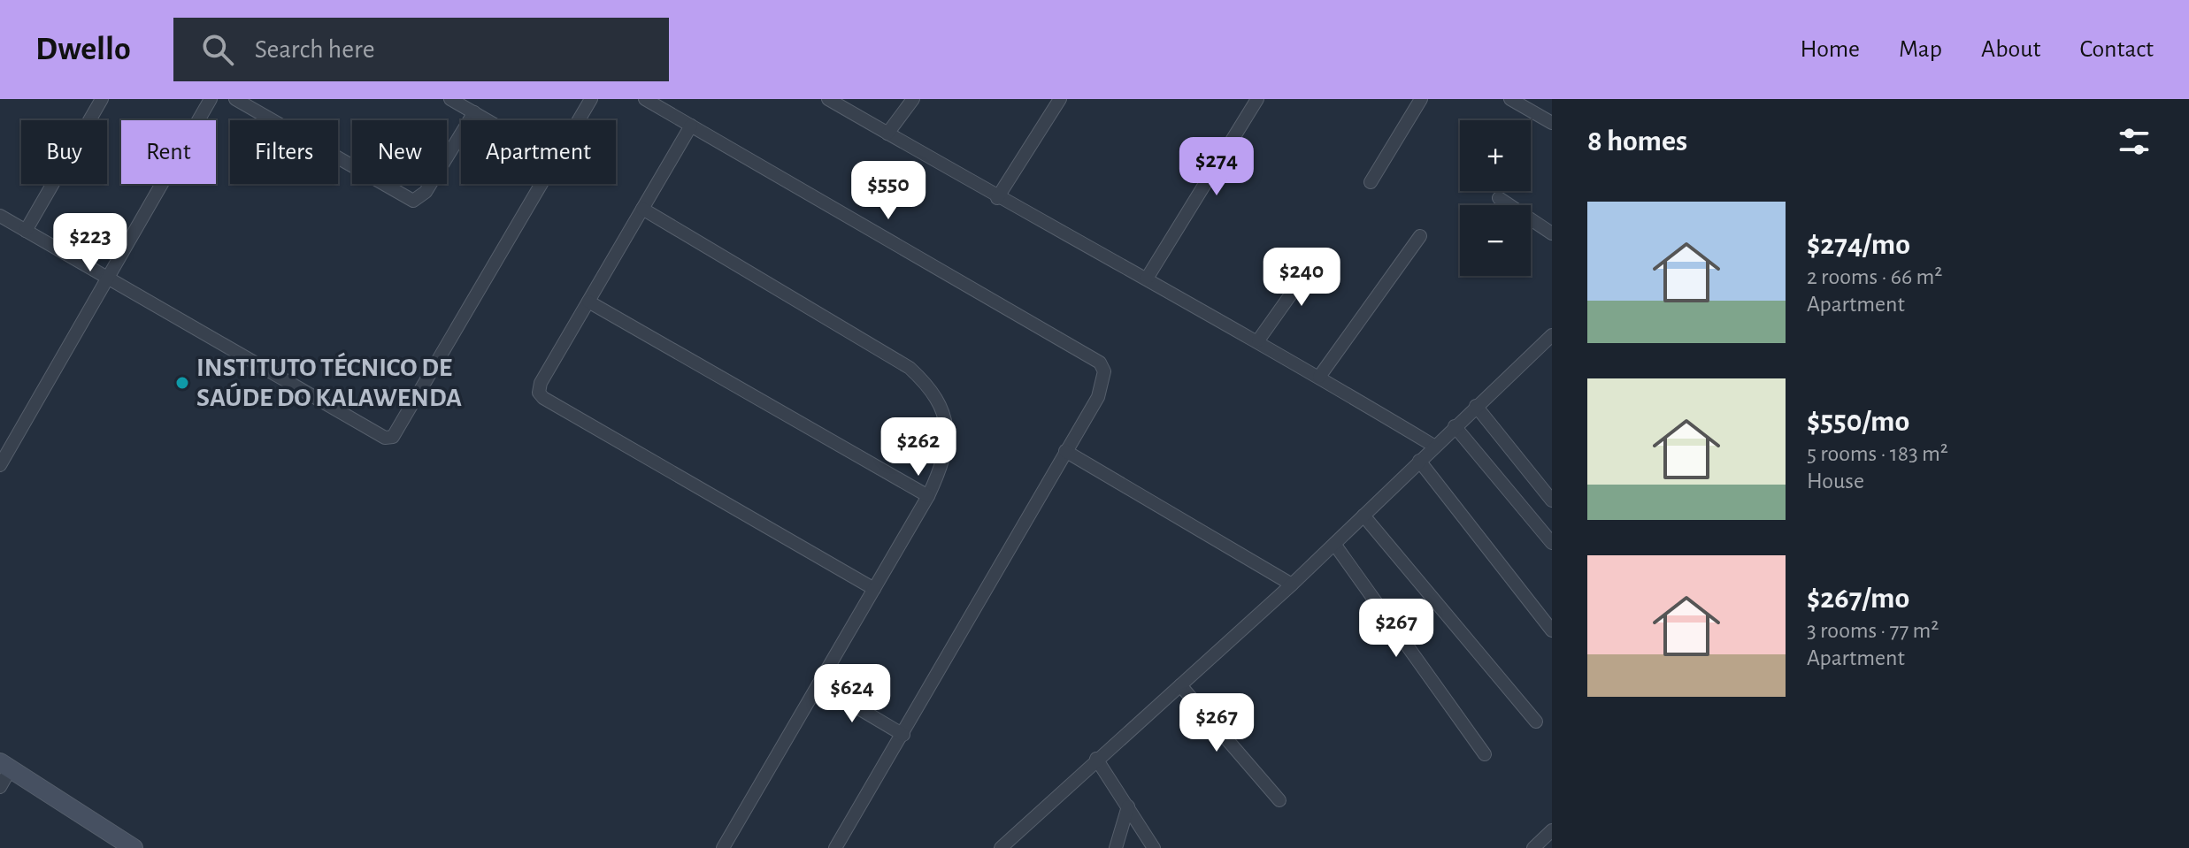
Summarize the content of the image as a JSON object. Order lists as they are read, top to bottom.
{
  "places": ["INSTITUTO TÉCNICO DE SAÚDE DO KALAWENDA"],
  "page": {
    "header": "Dwello",
    "search": "Search here",
    "nav": [
      "Home",
      "Map",
      "About",
      "Contact"
    ],
    "heading": "8 homes",
    "map_buttons": ["+", "−"],
    "chip": [
      "Buy",
      "Rent",
      "Filters",
      "New",
      "Apartment"
    ],
    "price": [
      "$274",
      "$550",
      "$223",
      "$240",
      "$262",
      "$267",
      "$624",
      "$267"
    ],
    "list": [
      {
        "name": "$274/mo",
        "note": "2 rooms · 66 m² · Apartment"
      },
      {
        "name": "$550/mo",
        "note": "5 rooms · 183 m² · House"
      },
      {
        "name": "$267/mo",
        "note": "3 rooms · 77 m² · Apartment"
      }
    ]
  }
}
